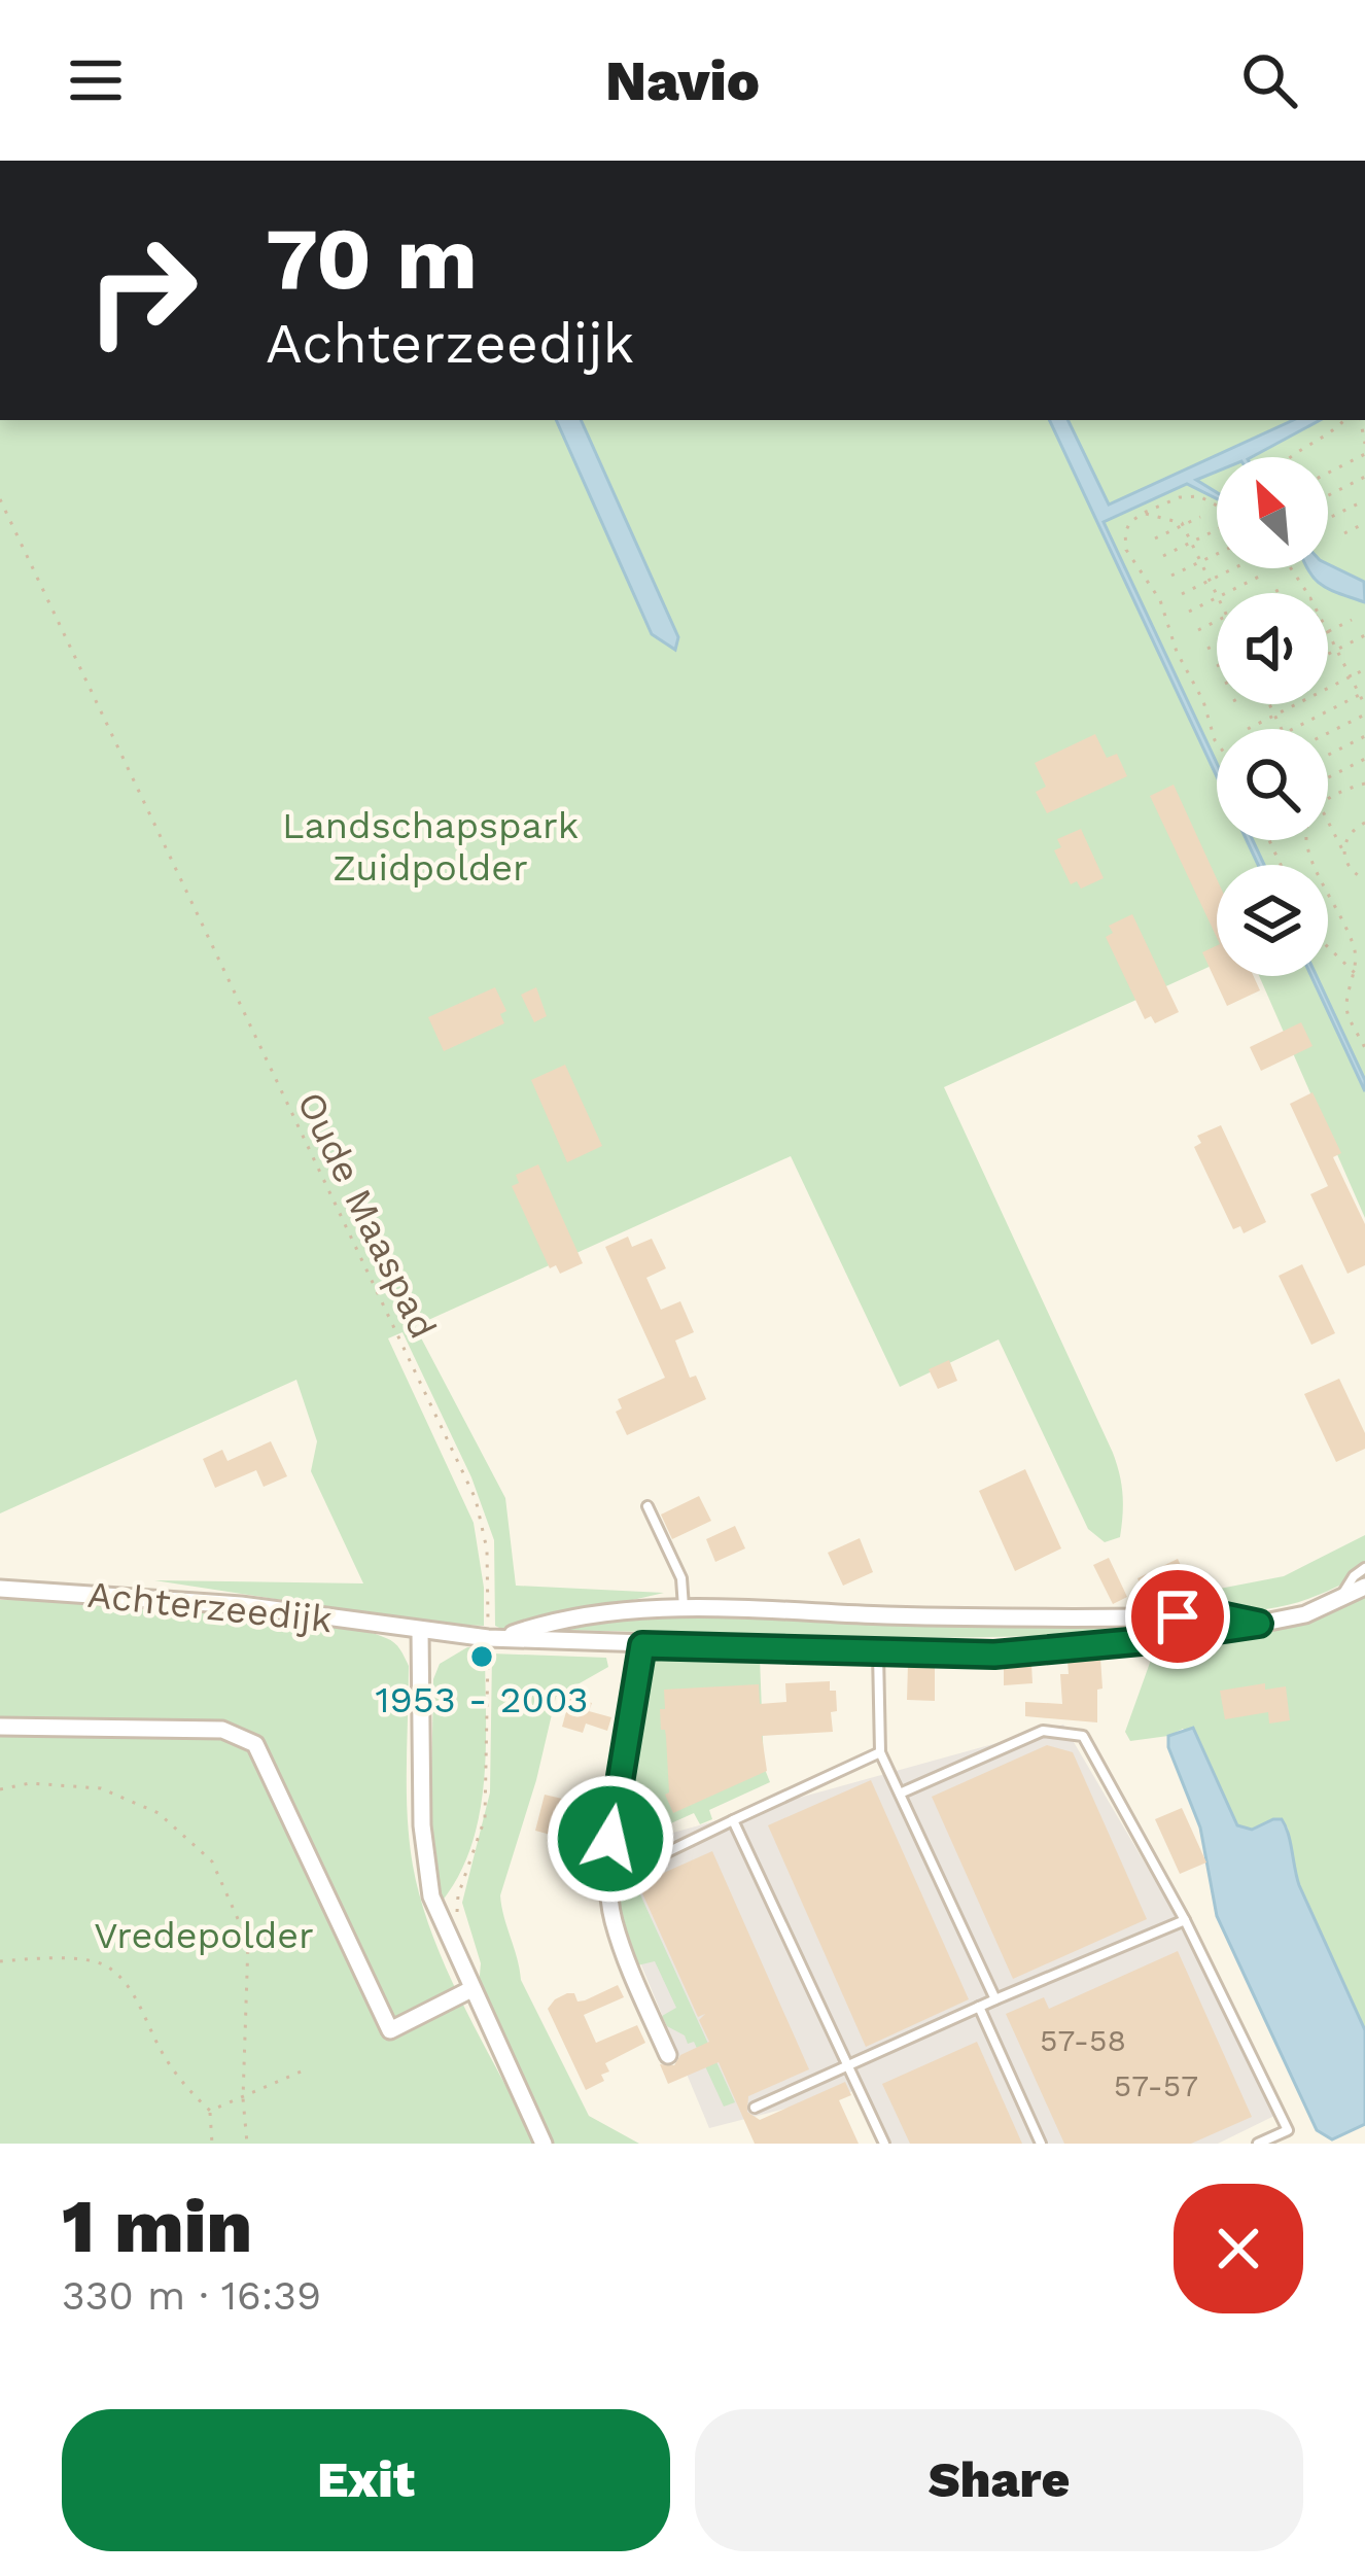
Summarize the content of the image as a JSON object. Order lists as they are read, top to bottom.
{
  "streets": {
    "street": ["Achterzeedijk"],
    "path": ["Oude Maaspad"]
  },
  "crossings": [
    ["Oude Maaspad", "Achterzeedijk"]
  ],
  "parks": ["Landschapspark Zuidpolder", "Vredepolder"],
  "places": ["1953 - 2003"],
  "house_numbers": ["57-58", "57-57"],
  "north": "top left",
  "page": {
    "header": "Navio",
    "turn": ["70 m", "Achterzeedijk"],
    "heading": ["1 min", "330 m · 16:39"],
    "buttons": ["Exit", "Share"]
  }
}
